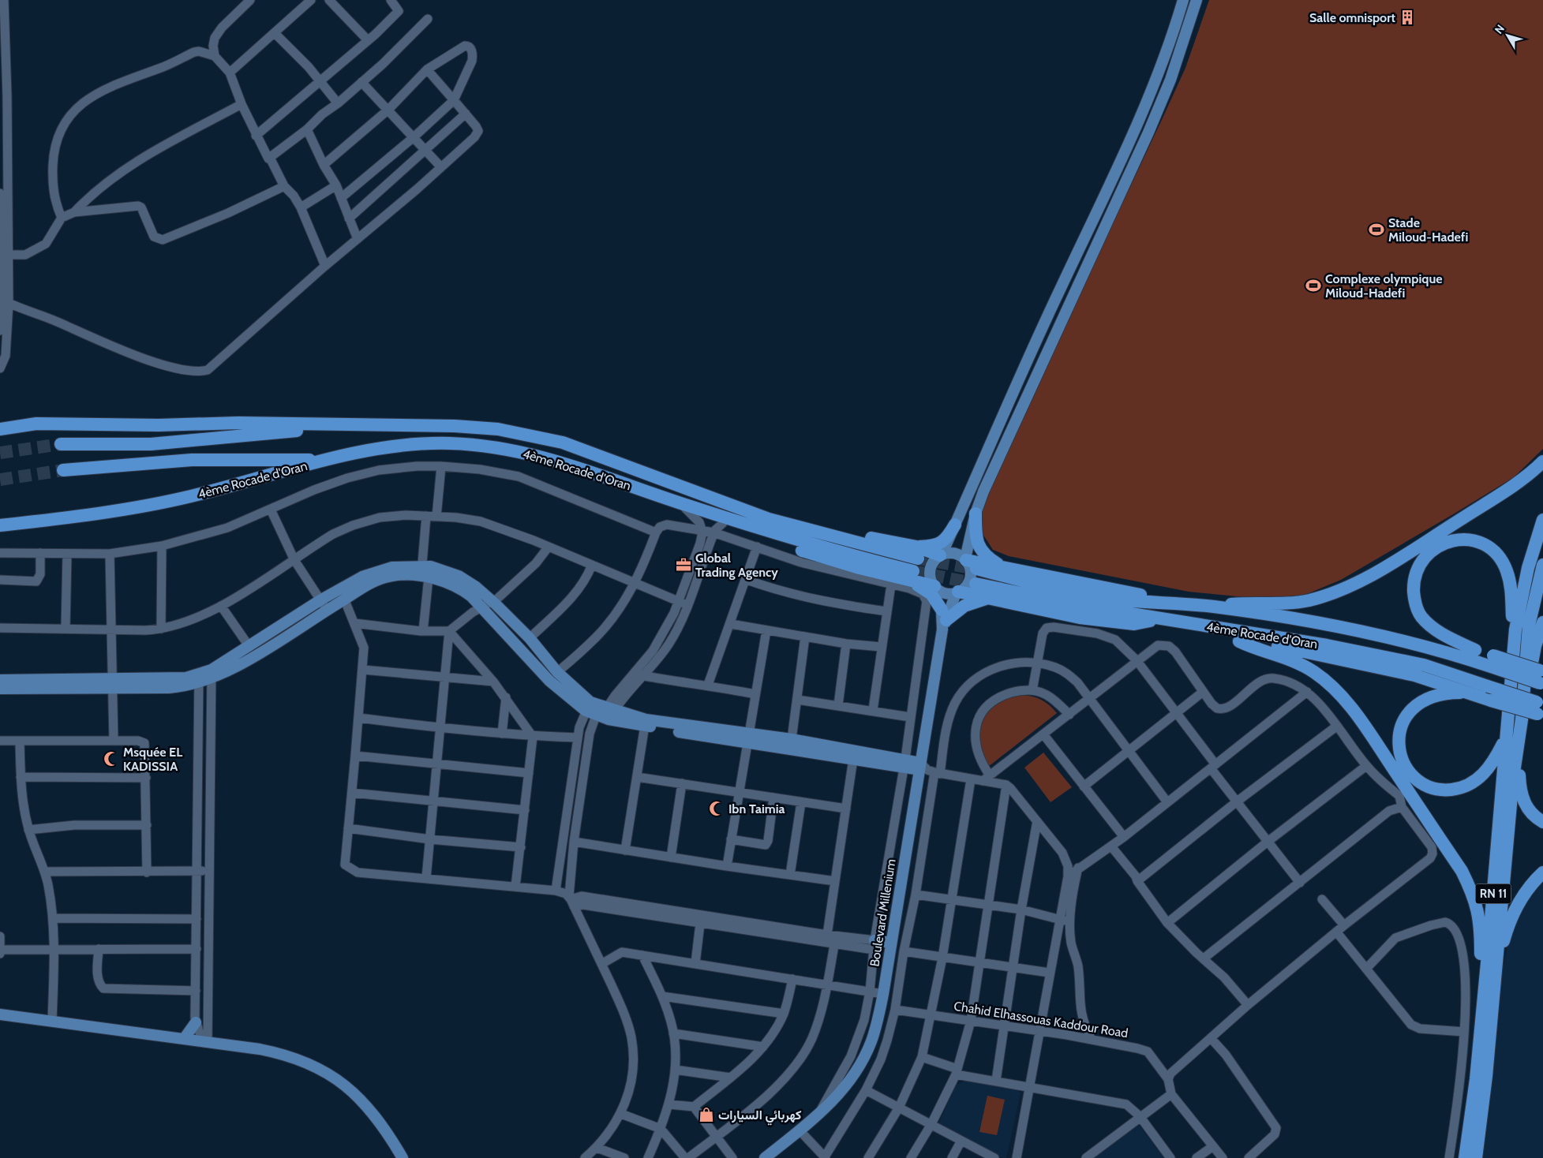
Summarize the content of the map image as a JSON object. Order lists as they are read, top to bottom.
{
  "streets": {
    "highway": ["4ème Rocade d'Oran", "RN 11"],
    "main road": ["Boulevard Millenium"],
    "street": ["Chahid Elhassouas Kaddour Road"]
  },
  "places": {
    "building": ["Salle omnisport"],
    "sports": ["Stade Miloud-Hadefi", "Complexe olympique Miloud-Hadefi"],
    "office": ["Global Trading Agency"],
    "mosque": ["Msquée EL KADISSIA", "Ibn Taimia"],
    "shop": ["كهربائي السيارات"]
  },
  "north": "top left"
}
